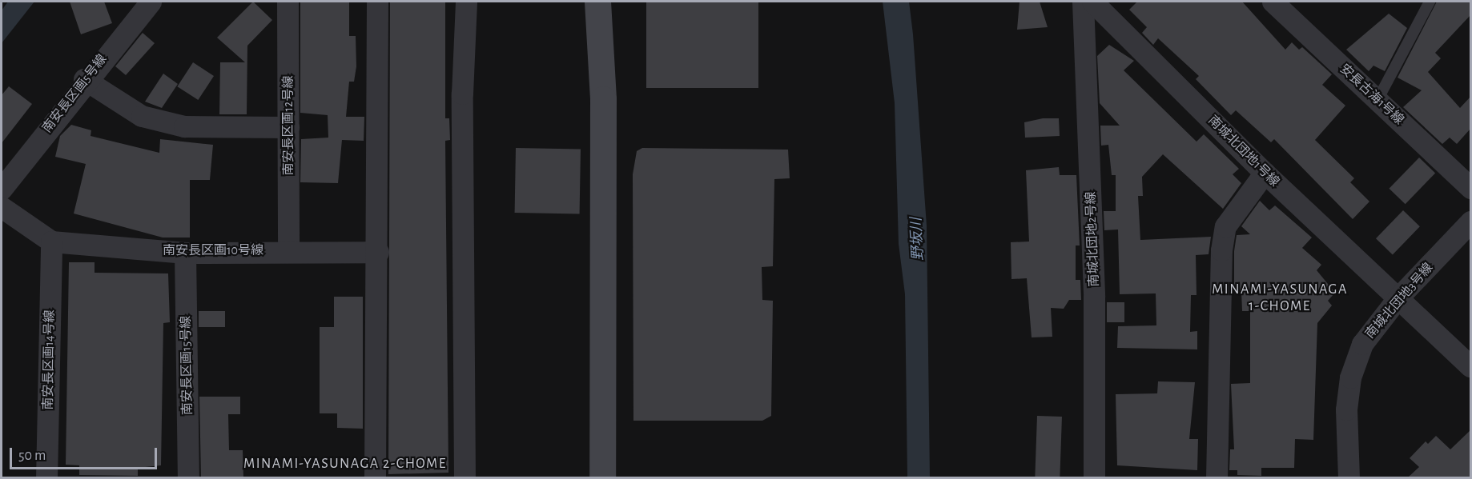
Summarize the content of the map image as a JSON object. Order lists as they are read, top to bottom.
{
  "streets": {
    "street": [
      "南安長区画5号線",
      "安長古海1号線",
      "南安長区画12号線",
      "南城北団地1号線",
      "南城北団地2号線",
      "南安長区画10号線",
      "南城北団地3号線",
      "南安長区画14号線",
      "南安長区画15号線"
    ]
  },
  "crossings": [
    ["南安長区画12号線", "南安長区画10号線"],
    ["南城北団地1号線", "南城北団地3号線"],
    ["南安長区画10号線", "南安長区画14号線"],
    ["南安長区画10号線", "南安長区画15号線"]
  ],
  "districts": ["MINAMI-YASUNAGA 1-CHOME", "MINAMI-YASUNAGA 2-CHOME"],
  "water": ["野坂川"],
  "scale_bar": "50 m"
}
